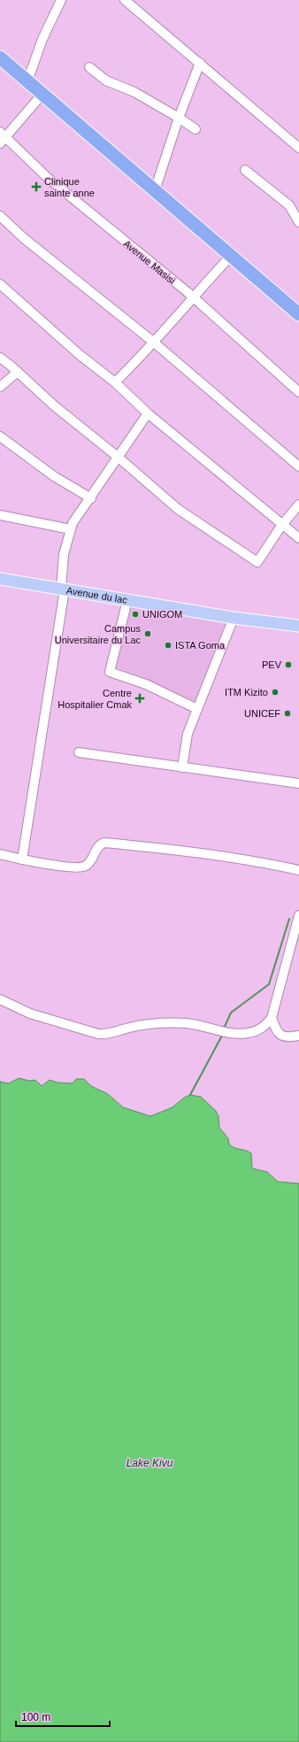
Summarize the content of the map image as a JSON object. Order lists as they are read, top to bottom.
{
  "streets": {
    "main road": ["Avenue du lac"],
    "street": ["Avenue Masisi"]
  },
  "water": ["Lake Kivu"],
  "places": {
    "health": ["Clinique sainte anne", "Centre Hospitalier Cmak"],
    "other": [
      "UNIGOM",
      "Campus Universitaire du Lac",
      "ISTA Goma",
      "PEV",
      "ITM Kizito",
      "UNICEF"
    ]
  },
  "scale_bar": "100 m"
}
